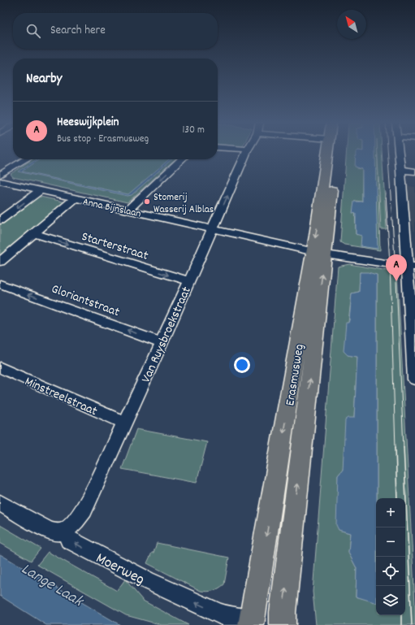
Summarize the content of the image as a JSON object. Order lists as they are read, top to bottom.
{
  "streets": {
    "main road": ["Erasmusweg"],
    "street": [
      "Anna Bijnslaan",
      "Starterstraat",
      "Gloriantstraat",
      "Van Ruysbroekstraat",
      "Minstreelstraat",
      "Moerweg"
    ]
  },
  "crossings": [
    ["Anna Bijnslaan", "Van Ruysbroekstraat"],
    ["Anna Bijnslaan", "Erasmusweg"],
    ["Starterstraat", "Van Ruysbroekstraat"],
    ["Gloriantstraat", "Van Ruysbroekstraat"],
    ["Van Ruysbroekstraat", "Minstreelstraat"],
    ["Van Ruysbroekstraat", "Moerweg"],
    ["Erasmusweg", "Moerweg"]
  ],
  "one_way": ["Starterstraat", "Gloriantstraat", "Moerweg"],
  "water": ["Lange Laak"],
  "places": ["Stomerij Wasserij Alblas"],
  "north": "top left",
  "page": {
    "search": "Search here",
    "heading": "Nearby",
    "list": [
      {
        "mark": "A",
        "name": "Heeswijkplein",
        "note": "Bus stop · Erasmusweg",
        "value": "130 m"
      }
    ],
    "pins": "A",
    "map_buttons": ["+", "−"]
  }
}
